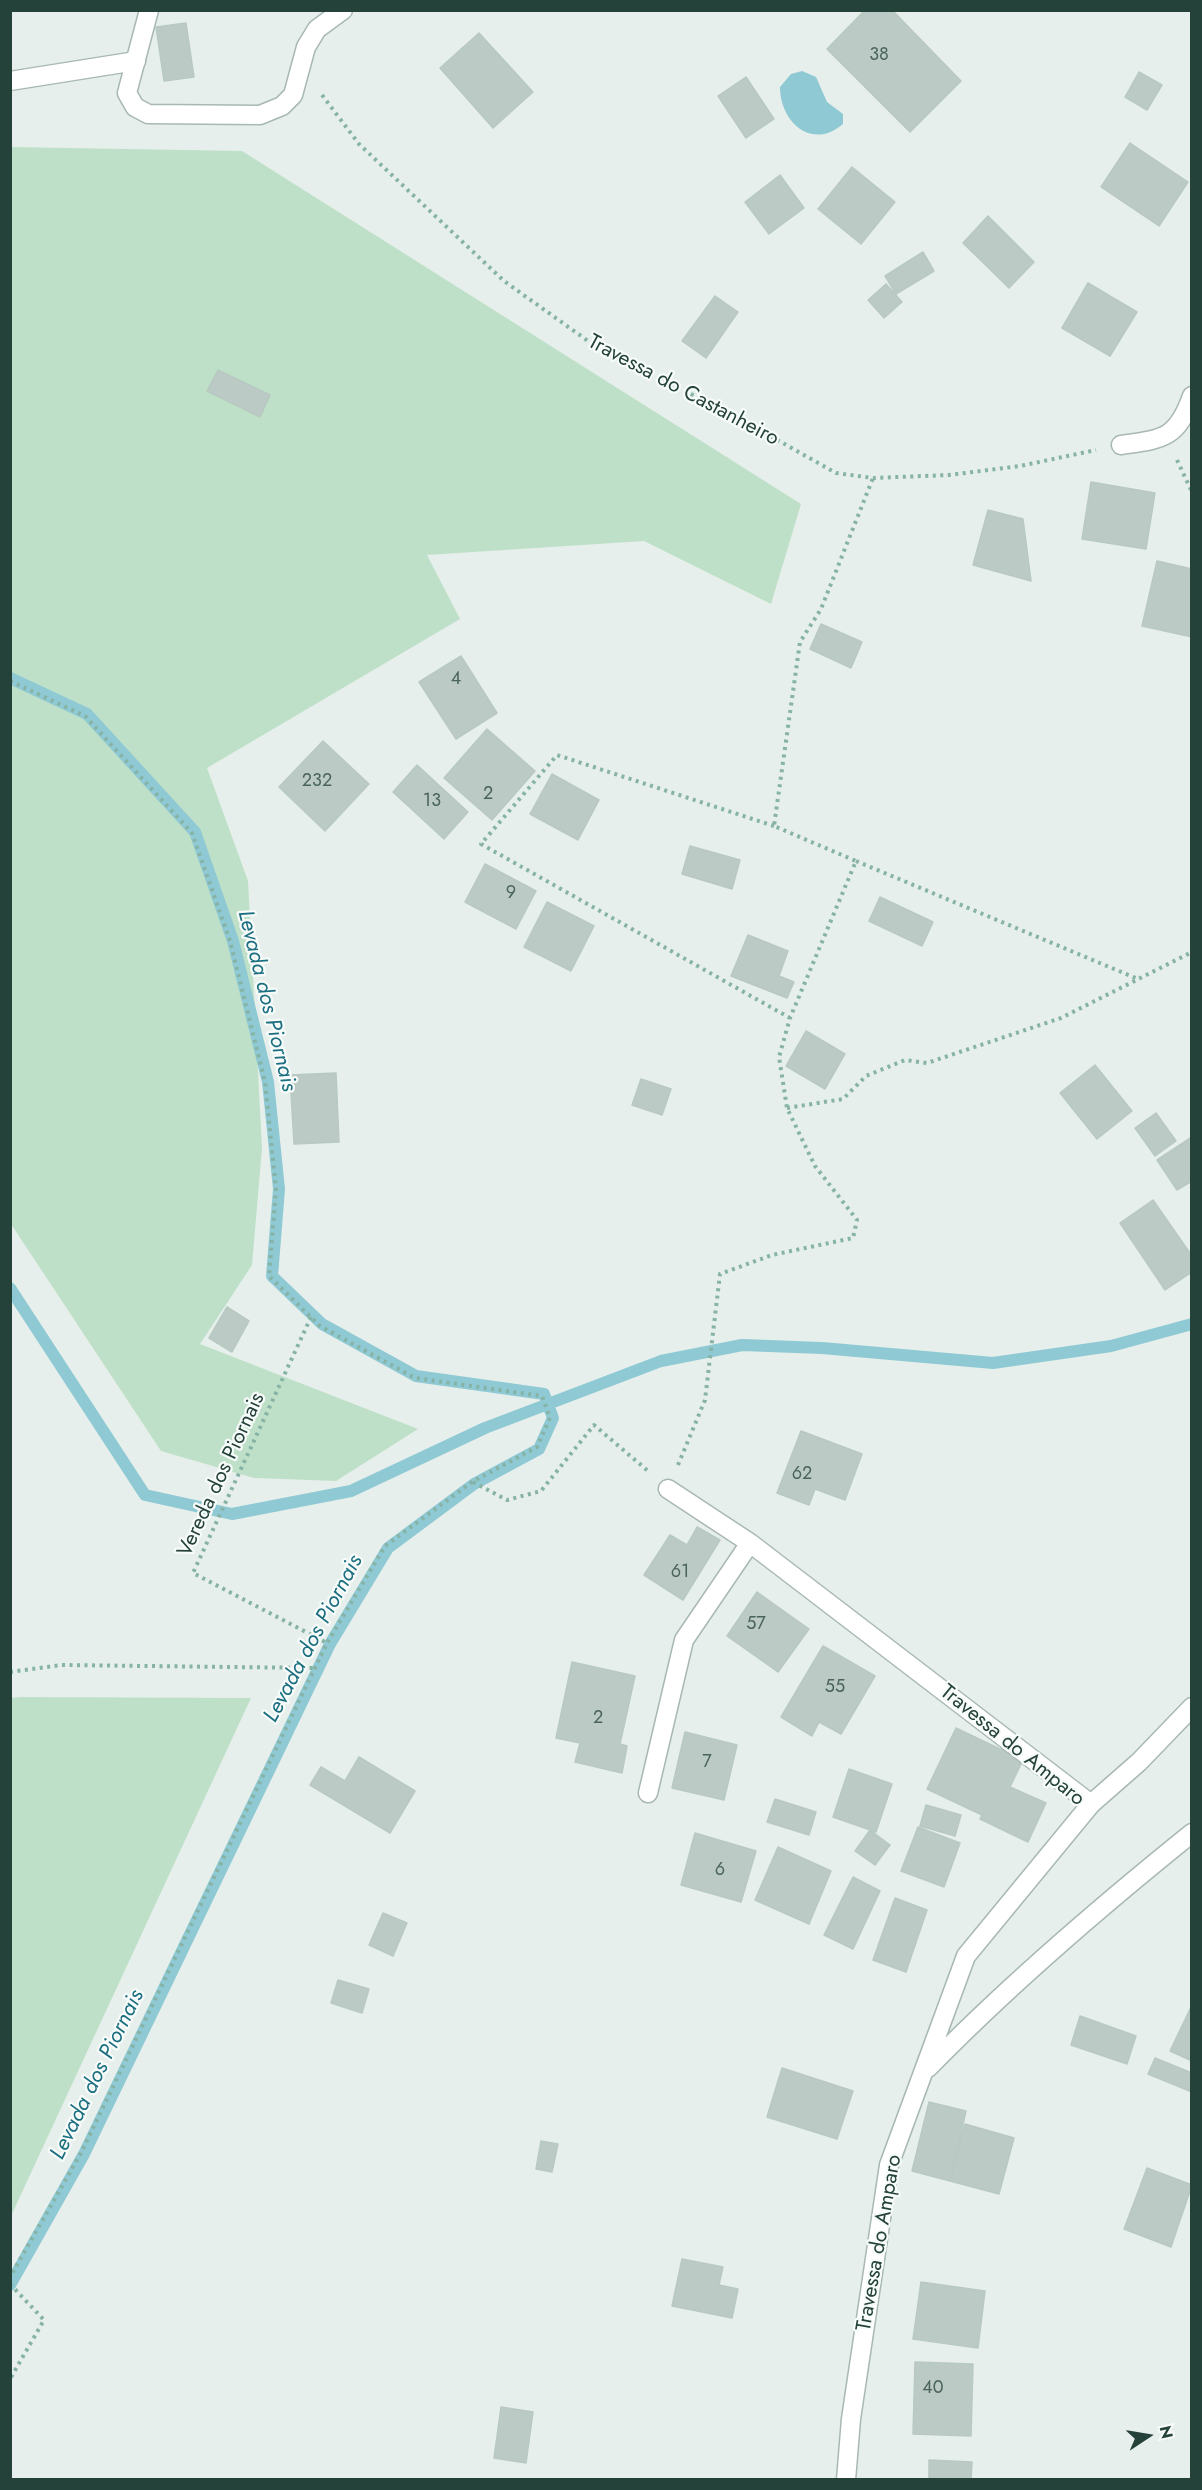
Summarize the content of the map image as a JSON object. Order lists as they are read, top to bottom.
{
  "streets": {
    "street": ["Travessa do Amparo"],
    "path": ["Travessa do Castanheiro", "Vereda dos Piornais"]
  },
  "water": ["Levada dos Piornais"],
  "house_numbers": [
    "38",
    "4",
    "232",
    "2",
    "13",
    "9",
    "62",
    "61",
    "57",
    "55",
    "2",
    "7",
    "6",
    "40"
  ],
  "north": "right"
}
